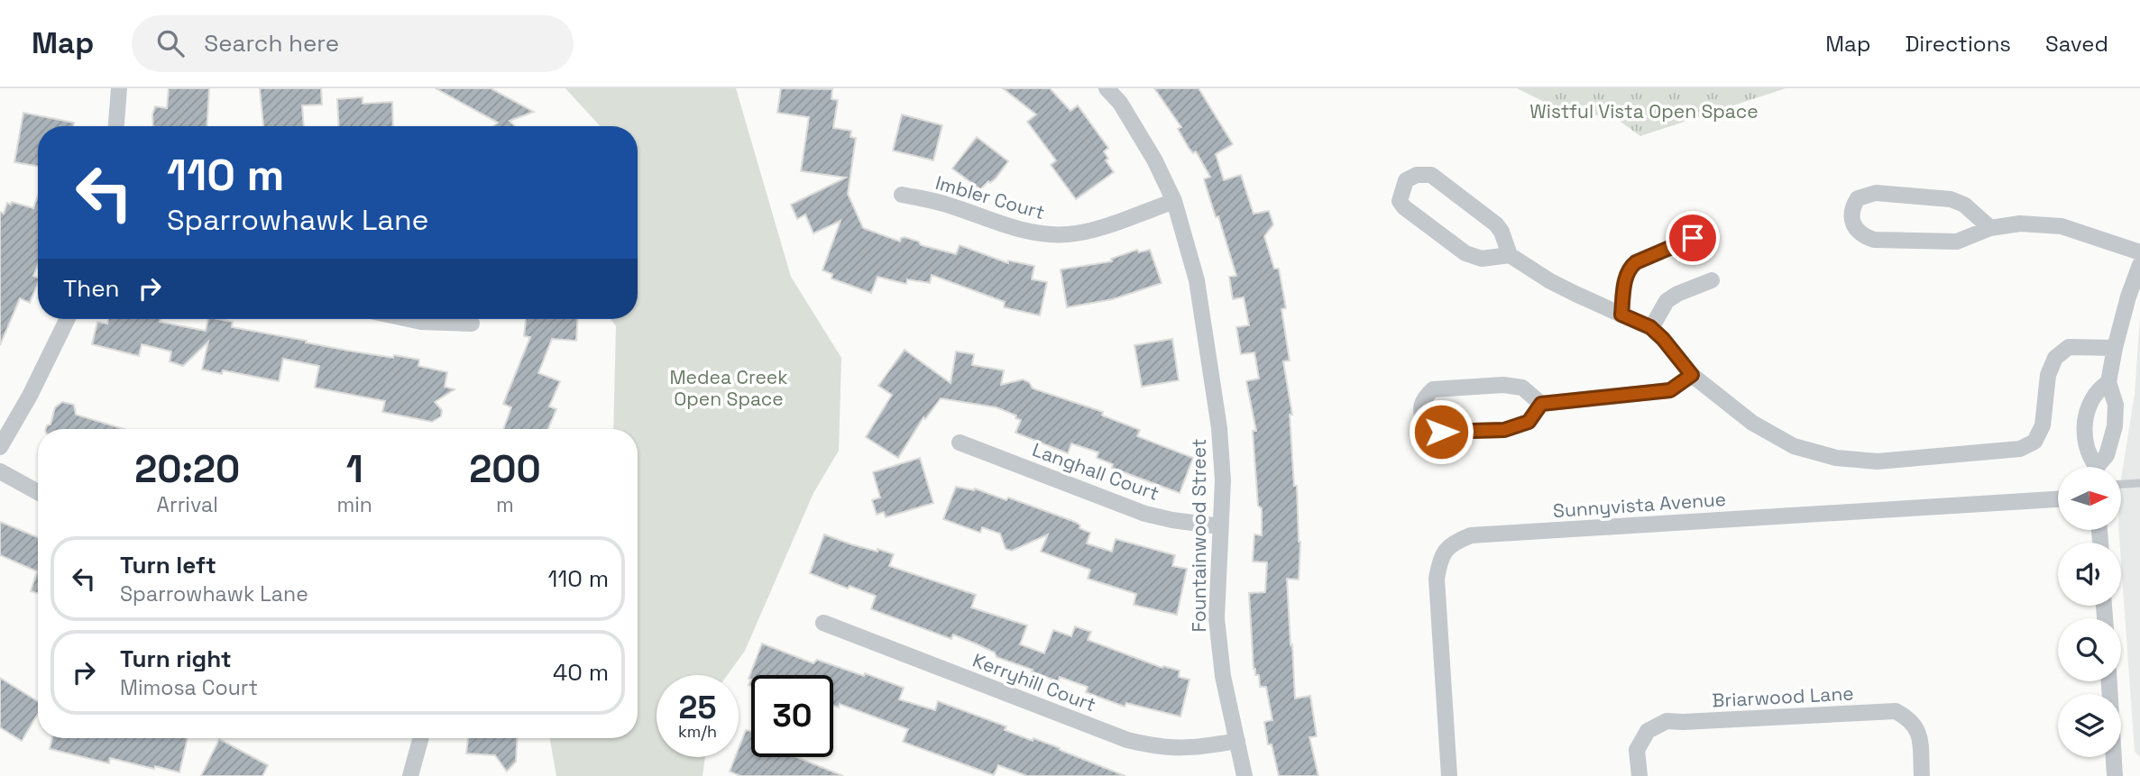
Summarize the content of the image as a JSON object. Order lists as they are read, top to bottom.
{
  "streets": {
    "street": [
      "Imbler Court",
      "Langhall Court",
      "Sunnyvista Avenue",
      "Fountainwood Street",
      "Kerryhill Court",
      "Briarwood Lane"
    ]
  },
  "crossings": [
    ["Imbler Court", "Fountainwood Street"],
    ["Langhall Court", "Fountainwood Street"],
    ["Fountainwood Street", "Kerryhill Court"]
  ],
  "parks": ["Wistful Vista Open Space", "Medea Creek Open Space"],
  "north": "right",
  "page": {
    "header": "Map",
    "search": "Search here",
    "nav": ["Map", "Directions", "Saved"],
    "turn": ["110 m", "Sparrowhawk Lane"],
    "then": "Then",
    "eta": [
      "20:20",
      "Arrival",
      "1",
      "min",
      "200",
      "m"
    ],
    "list": [
      {
        "name": "Turn left",
        "note": "Sparrowhawk Lane",
        "value": "110 m"
      },
      {
        "name": "Turn right",
        "note": "Mimosa Court",
        "value": "40 m"
      }
    ],
    "speed": "25 km/h",
    "limit": "30"
  }
}
